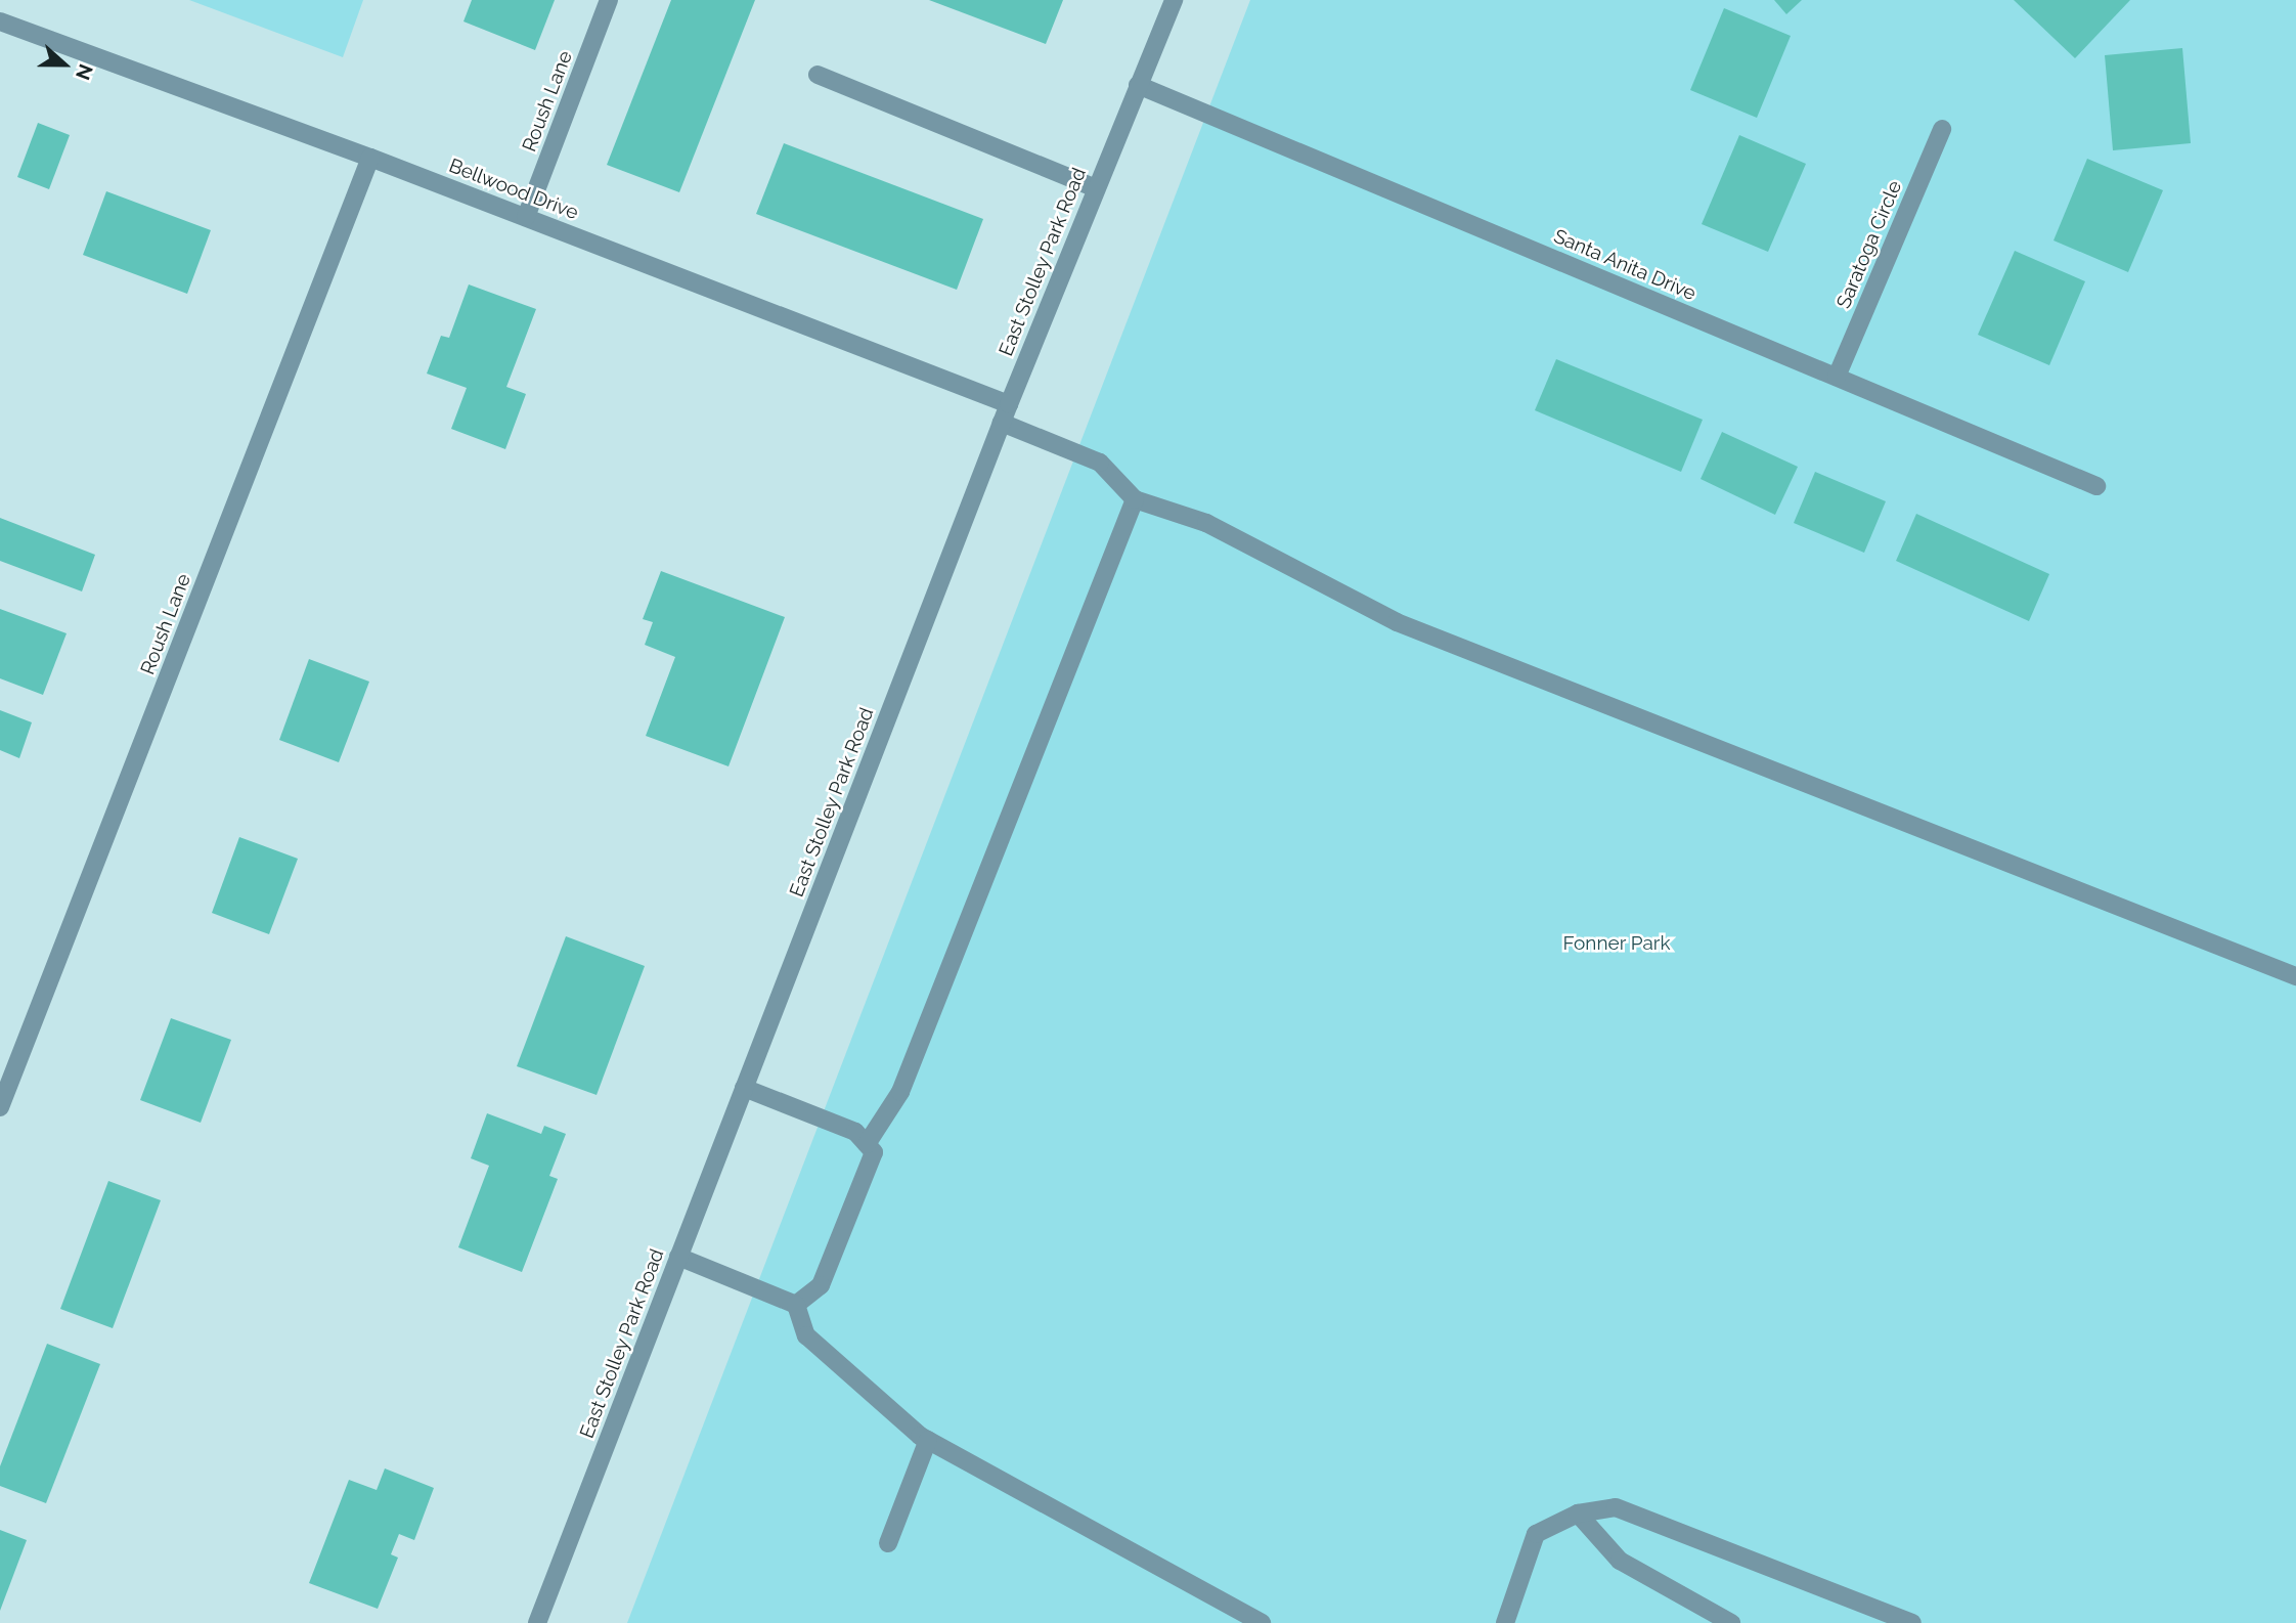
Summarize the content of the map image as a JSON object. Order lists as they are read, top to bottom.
{
  "streets": {
    "street": [
      "Roush Lane",
      "Bellwood Drive",
      "Saratoga Circle",
      "East Stolley Park Road",
      "Santa Anita Drive"
    ]
  },
  "crossings": [
    ["Roush Lane", "Bellwood Drive"],
    ["Bellwood Drive", "East Stolley Park Road"],
    ["Saratoga Circle", "Santa Anita Drive"],
    ["East Stolley Park Road", "Santa Anita Drive"]
  ],
  "parks": ["Fonner Park"],
  "north": "right"
}
